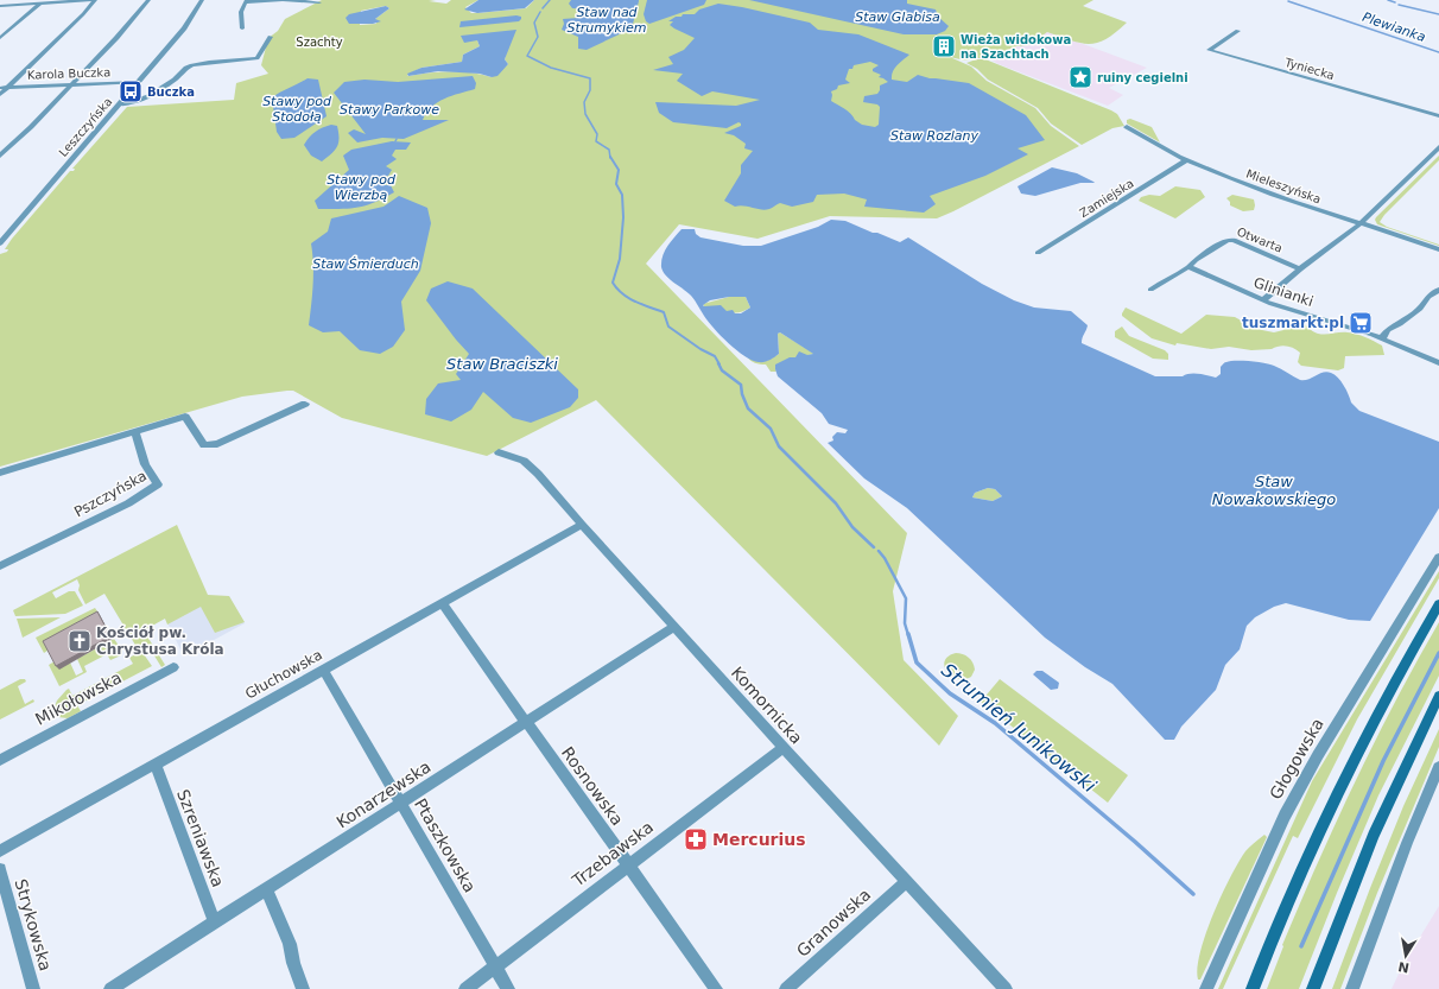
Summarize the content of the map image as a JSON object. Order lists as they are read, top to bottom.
{
  "streets": {
    "street": [
      "Tyniecka",
      "Karola Buczka",
      "Leszczyńska",
      "Mieleszyńska",
      "Zamiejska",
      "Otwarta",
      "Glinianki",
      "Pszczyńska",
      "Głuchowska",
      "Mikołowska",
      "Komornicka",
      "Głogowska",
      "Rosnowska",
      "Konarzewska",
      "Szreniawska",
      "Ptaszkowska",
      "Trzebawska",
      "Granowska",
      "Strykowska"
    ]
  },
  "crossings": [
    ["Karola Buczka", "Leszczyńska"],
    ["Mieleszyńska", "Zamiejska"],
    ["Otwarta", "Glinianki"],
    ["Głuchowska", "Komornicka"],
    ["Głuchowska", "Rosnowska"],
    ["Głuchowska", "Szreniawska"],
    ["Głuchowska", "Ptaszkowska"],
    ["Komornicka", "Konarzewska"],
    ["Komornicka", "Trzebawska"],
    ["Komornicka", "Granowska"],
    ["Rosnowska", "Konarzewska"],
    ["Rosnowska", "Trzebawska"],
    ["Konarzewska", "Szreniawska"],
    ["Konarzewska", "Ptaszkowska"],
    ["Ptaszkowska", "Trzebawska"]
  ],
  "water": [
    "Staw nad Strumykiem",
    "Staw Glabisa",
    "Plewianka",
    "Stawy pod Stodołą",
    "Stawy Parkowe",
    "Staw Rozlany",
    "Stawy pod Wierzbą",
    "Staw Śmierduch",
    "Staw Braciszki",
    "Staw Nowakowskiego",
    "Strumień Junikowski"
  ],
  "parks": ["Szachty"],
  "places": {
    "building": ["Wieża widokowa na Szachtach"],
    "place": ["ruiny cegielni"],
    "bus stop": ["Buczka"],
    "supermarket": ["tuszmarkt.pl"],
    "church": ["Kościół pw. Chrystusa Króla"],
    "pharmacy": ["Mercurius"]
  },
  "north": "bottom"
}
